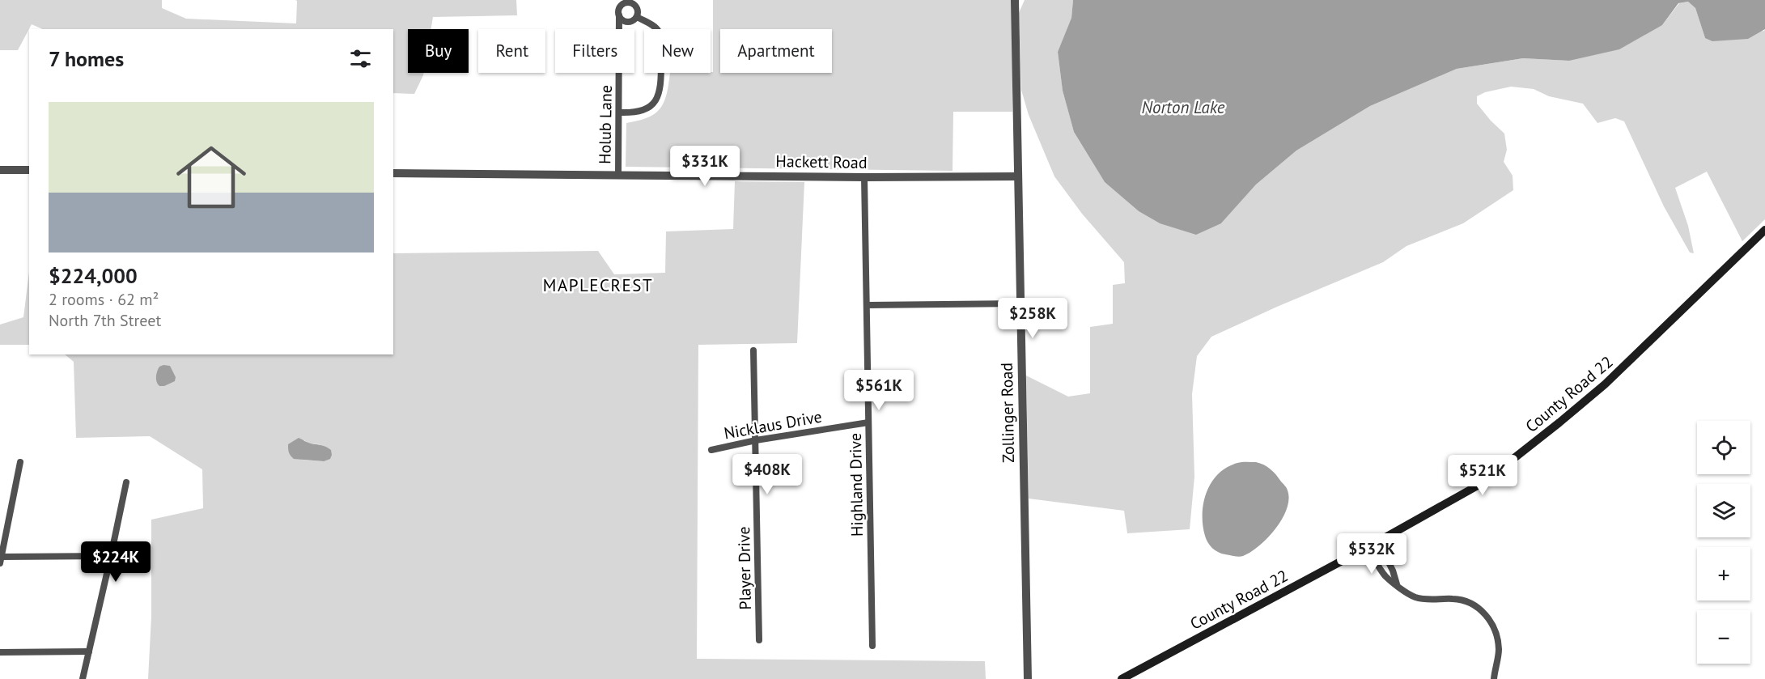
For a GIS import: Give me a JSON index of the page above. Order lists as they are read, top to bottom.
{
  "streets": {
    "main road": ["County Road 22"],
    "street": [
      "Holub Lane",
      "Hackett Road",
      "Zollinger Road",
      "Nicklaus Drive",
      "Highland Drive",
      "Player Drive"
    ]
  },
  "crossings": [
    ["Holub Lane", "Hackett Road"],
    ["Hackett Road", "Zollinger Road"],
    ["Hackett Road", "Highland Drive"],
    ["Nicklaus Drive", "Highland Drive"],
    ["Nicklaus Drive", "Player Drive"]
  ],
  "districts": ["MAPLECREST"],
  "water": ["Norton Lake"],
  "page": {
    "chip": [
      "Buy",
      "Rent",
      "Filters",
      "New",
      "Apartment"
    ],
    "heading": "7 homes",
    "list": [
      {
        "name": "$224,000",
        "note": "2 rooms · 62 m² · North 7th Street"
      }
    ],
    "price": [
      "$331K",
      "$258K",
      "$561K",
      "$408K",
      "$521K",
      "$532K",
      "$224K"
    ],
    "map_buttons": ["+", "−"]
  }
}
